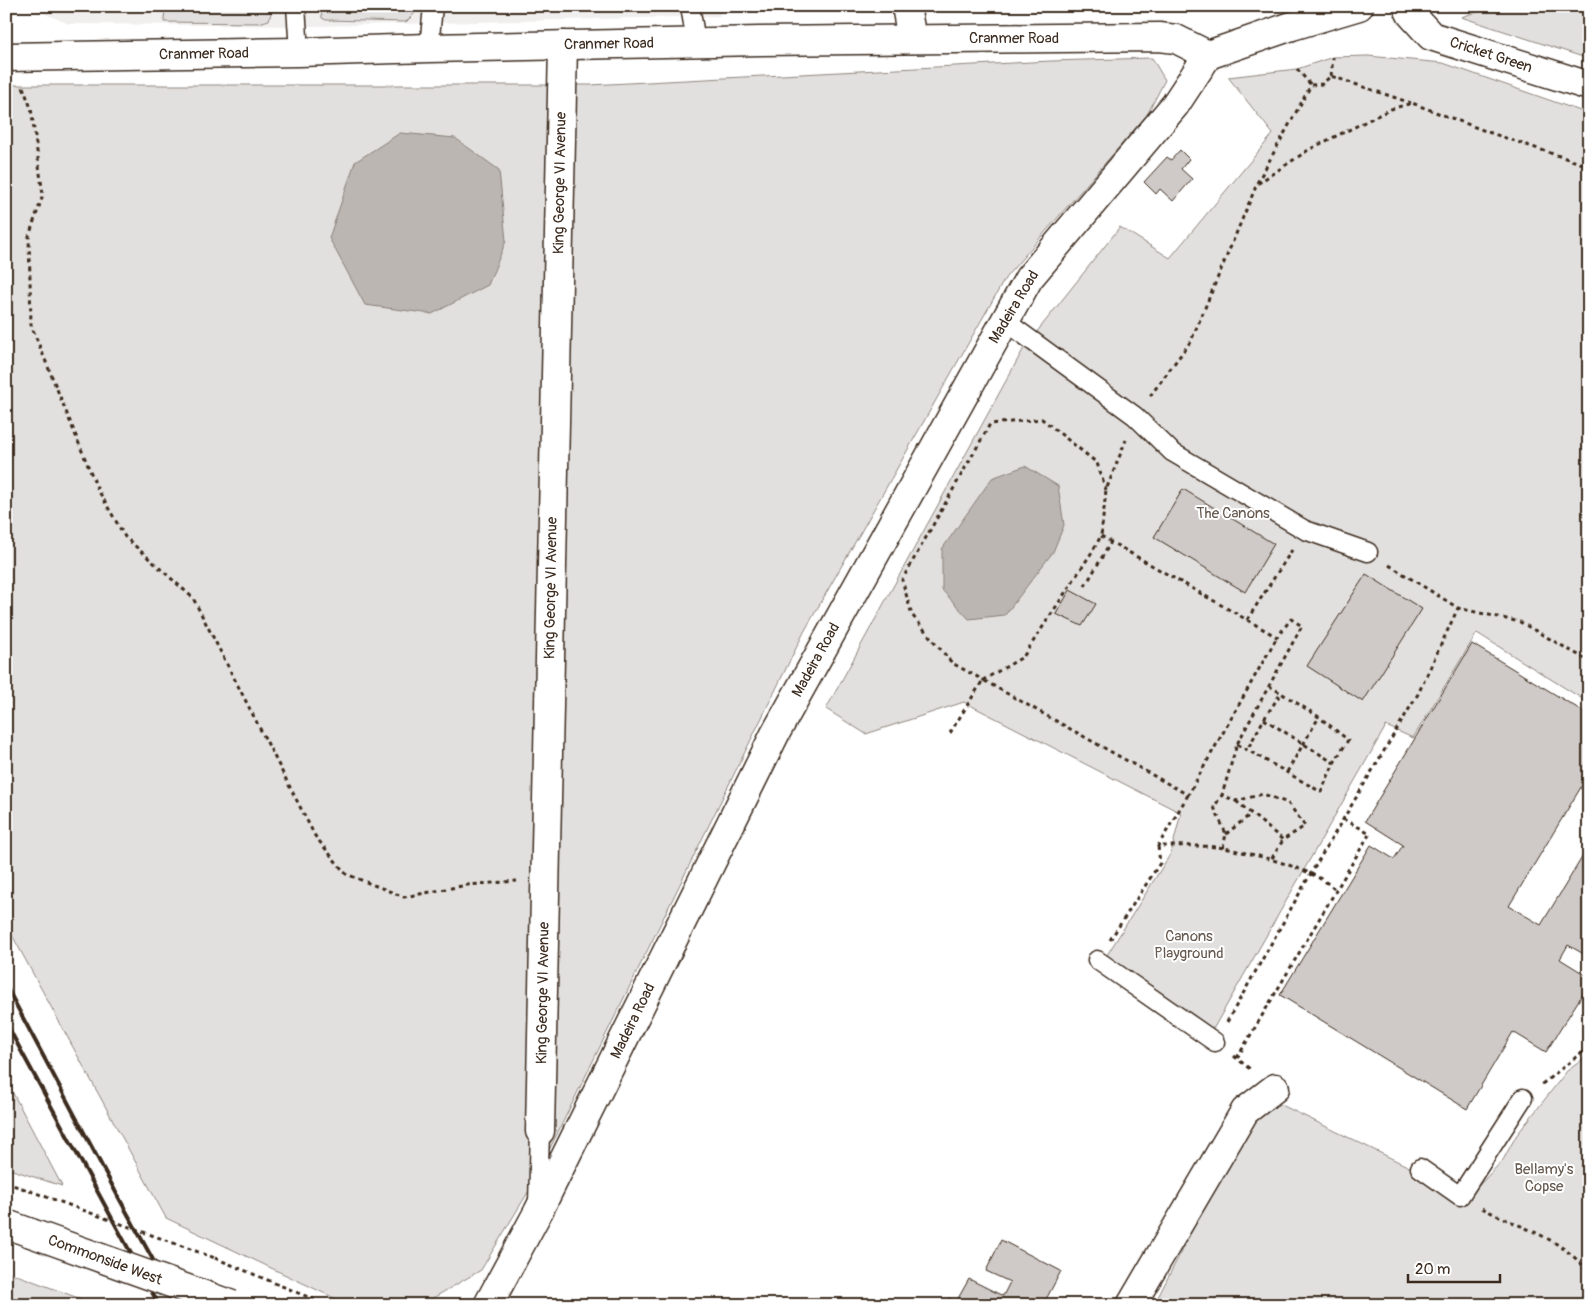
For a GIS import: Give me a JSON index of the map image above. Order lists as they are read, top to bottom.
{
  "streets": {
    "main road": [
      "Cranmer Road",
      "Cricket Green",
      "King George VI Avenue",
      "Madeira Road",
      "Commonside West"
    ]
  },
  "crossings": [
    ["Cranmer Road", "King George VI Avenue"],
    ["Cranmer Road", "Madeira Road"]
  ],
  "parks": ["The Canons", "Canons Playground", "Bellamy's Copse"],
  "scale_bar": "20 m"
}
